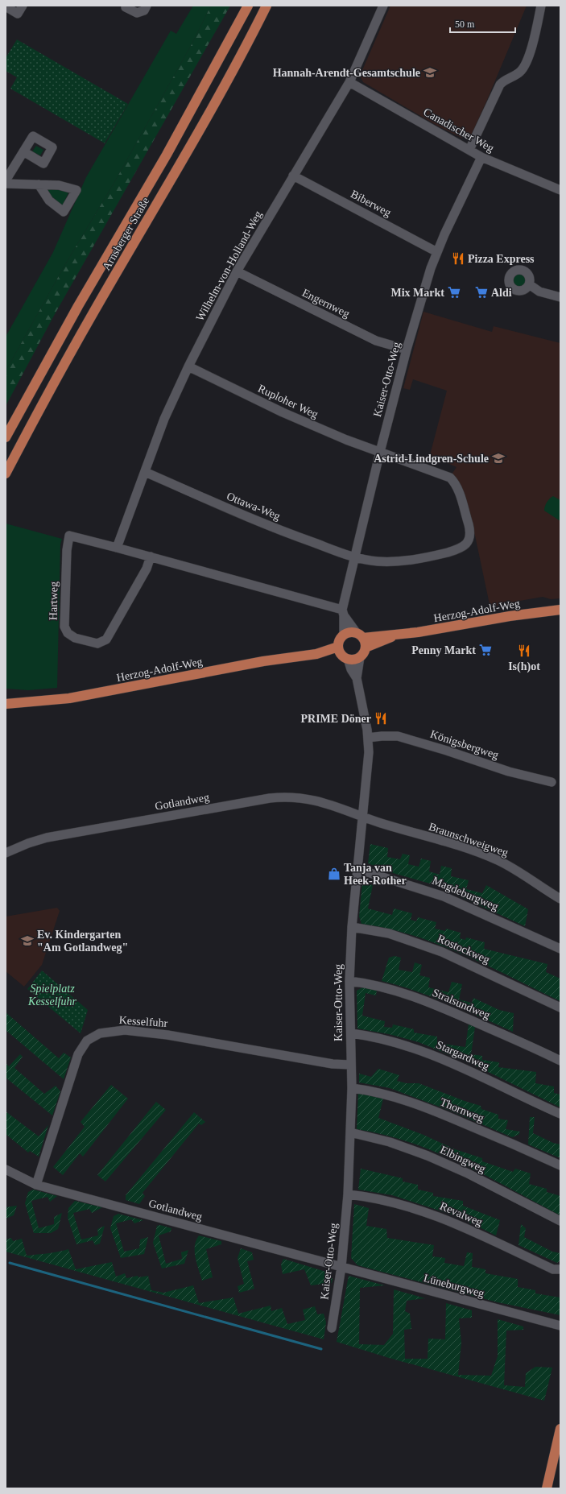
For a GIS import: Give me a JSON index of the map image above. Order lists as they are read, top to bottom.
{
  "streets": {
    "main road": ["Arnsberger Straße", "Herzog-Adolf-Weg"],
    "street": [
      "Canadischer Weg",
      "Biberweg",
      "Wilhelm-von-Holland-Weg",
      "Engernweg",
      "Kaiser-Otto-Weg",
      "Ruploher Weg",
      "Ottawa-Weg",
      "Hartweg",
      "Königsbergweg",
      "Gotlandweg",
      "Braunschweigweg",
      "Magdeburgweg",
      "Rostockweg",
      "Stralsundweg",
      "Kesselfuhr",
      "Stargardweg",
      "Thornweg",
      "Elbingweg",
      "Revalweg",
      "Lüneburgweg"
    ]
  },
  "crossings": [
    ["Canadischer Weg", "Wilhelm-von-Holland-Weg"],
    ["Canadischer Weg", "Kaiser-Otto-Weg"],
    ["Biberweg", "Wilhelm-von-Holland-Weg"],
    ["Biberweg", "Kaiser-Otto-Weg"],
    ["Wilhelm-von-Holland-Weg", "Engernweg"],
    ["Wilhelm-von-Holland-Weg", "Ruploher Weg"],
    ["Wilhelm-von-Holland-Weg", "Ottawa-Weg"],
    ["Wilhelm-von-Holland-Weg", "Hartweg"],
    ["Engernweg", "Kaiser-Otto-Weg"],
    ["Kaiser-Otto-Weg", "Ruploher Weg"],
    ["Kaiser-Otto-Weg", "Ottawa-Weg"],
    ["Kaiser-Otto-Weg", "Hartweg"],
    ["Kaiser-Otto-Weg", "Herzog-Adolf-Weg"],
    ["Kaiser-Otto-Weg", "Königsbergweg"],
    ["Kaiser-Otto-Weg", "Gotlandweg"],
    ["Kaiser-Otto-Weg", "Braunschweigweg"],
    ["Kaiser-Otto-Weg", "Magdeburgweg"],
    ["Kaiser-Otto-Weg", "Rostockweg"],
    ["Kaiser-Otto-Weg", "Stralsundweg"],
    ["Kaiser-Otto-Weg", "Kesselfuhr"],
    ["Kaiser-Otto-Weg", "Stargardweg"],
    ["Kaiser-Otto-Weg", "Thornweg"],
    ["Kaiser-Otto-Weg", "Elbingweg"],
    ["Kaiser-Otto-Weg", "Revalweg"],
    ["Kaiser-Otto-Weg", "Lüneburgweg"],
    ["Ruploher Weg", "Ottawa-Weg"],
    ["Gotlandweg", "Braunschweigweg"],
    ["Gotlandweg", "Kesselfuhr"],
    ["Gotlandweg", "Lüneburgweg"]
  ],
  "parks": ["Spielplatz Kesselfuhr"],
  "places": {
    "school or university": ["Hannah-Arendt-Gesamtschule", "Astrid-Lindgren-Schule", "Ev. Kindergarten \"Am Gotlandweg\""],
    "restaurant": ["Pizza Express", "Is(h)ot", "PRIME Döner"],
    "supermarket": ["Mix Markt", "Aldi", "Penny Markt"],
    "shop": ["Tanja van Heek-Rother"]
  },
  "scale_bar": "50 m"
}
